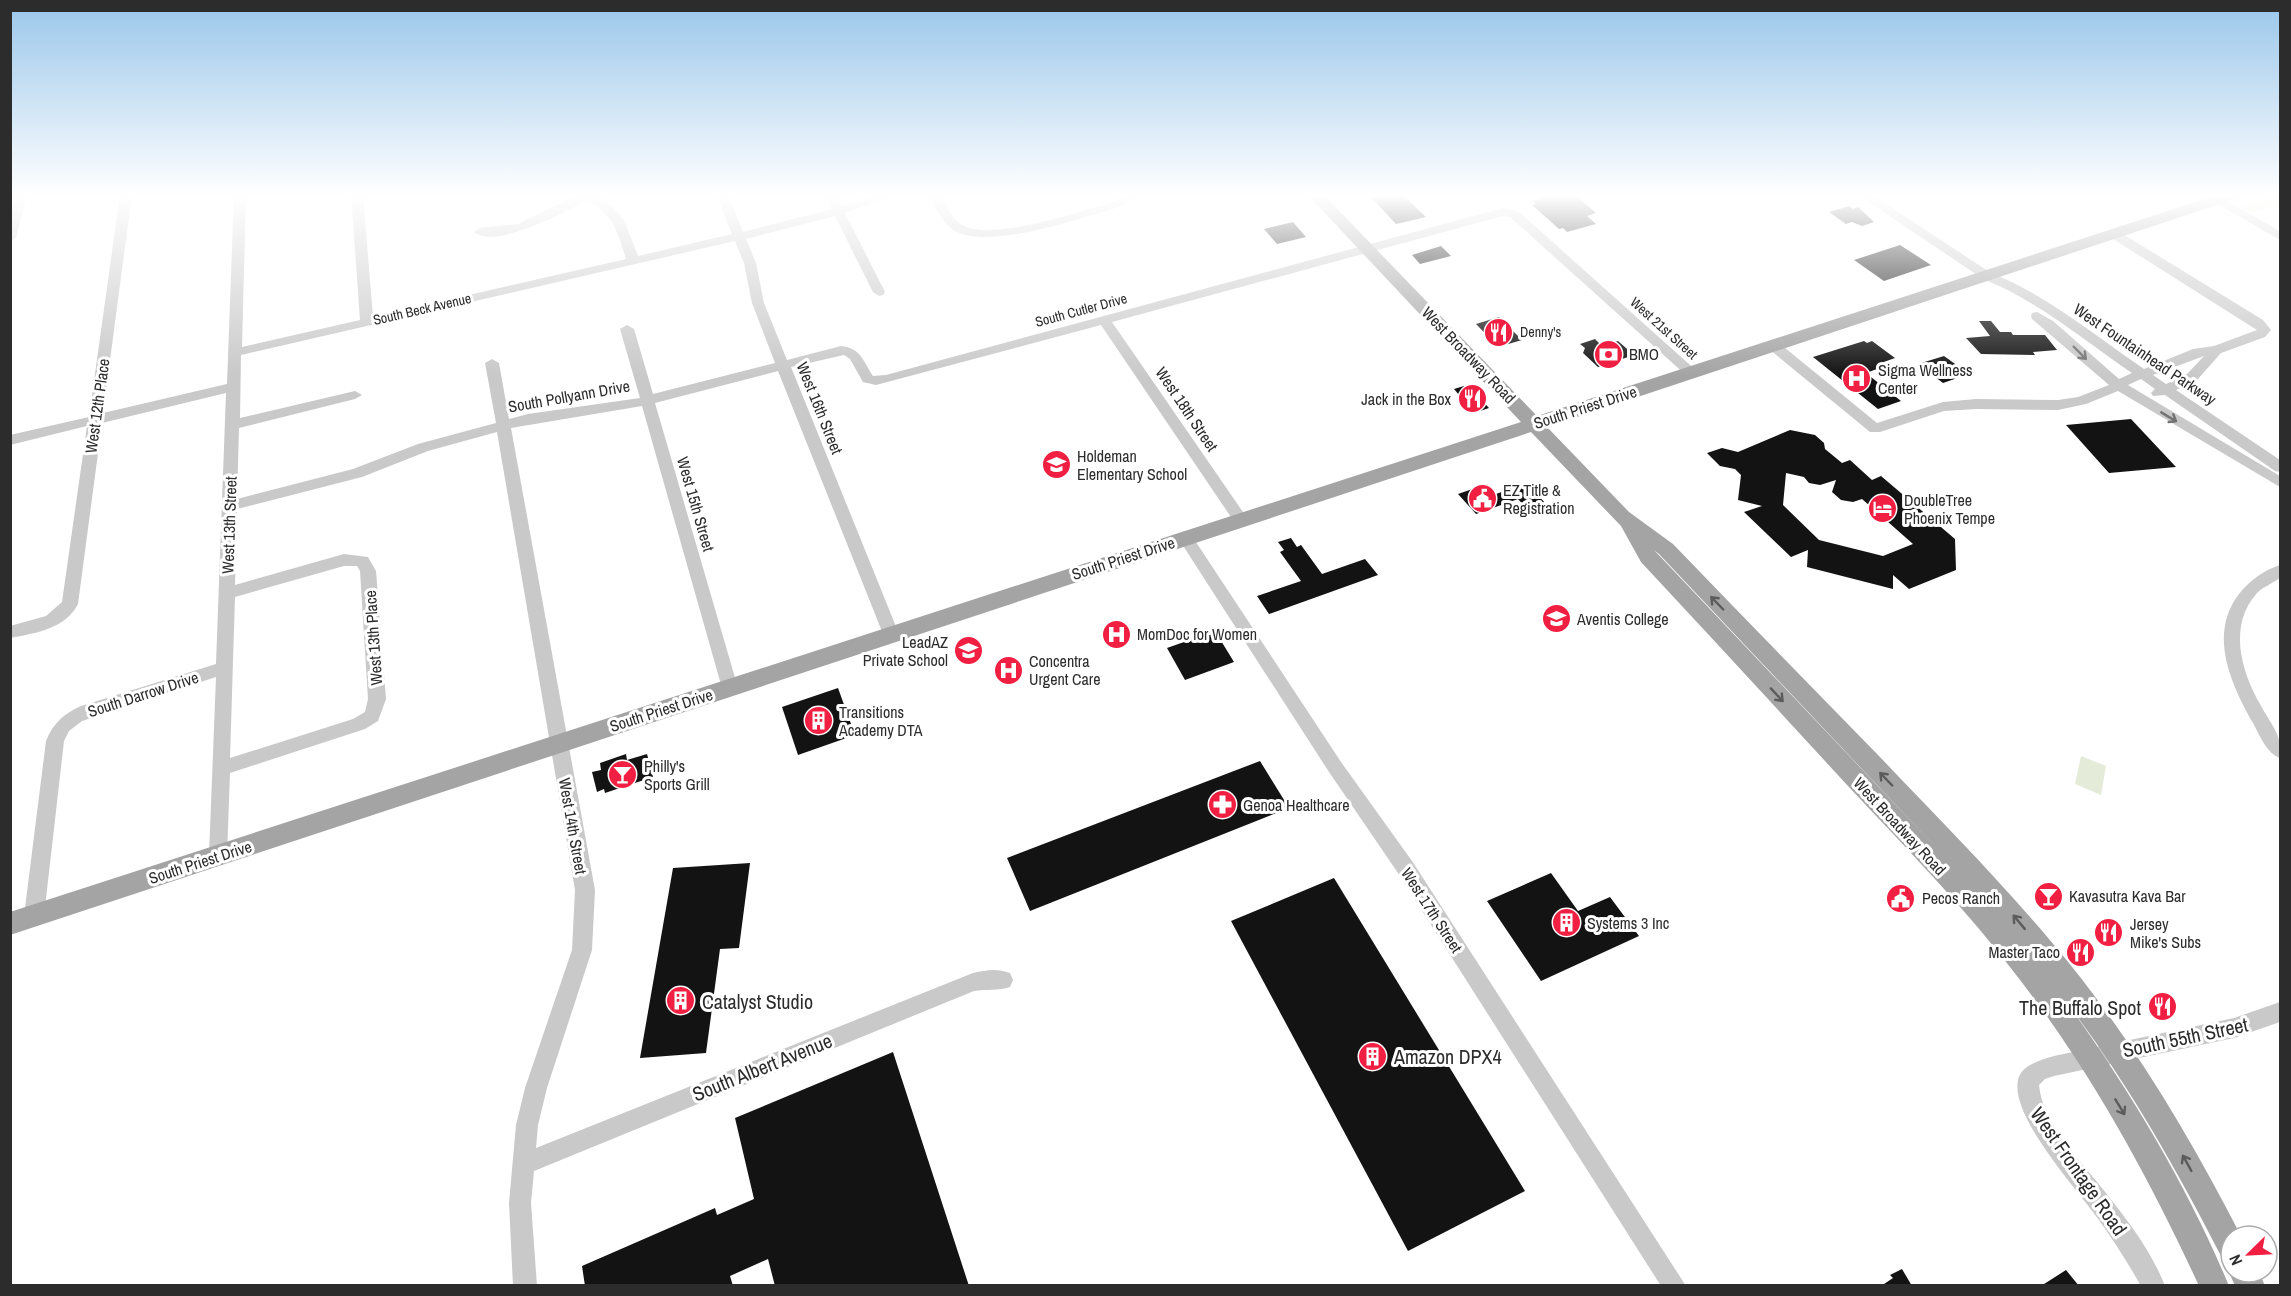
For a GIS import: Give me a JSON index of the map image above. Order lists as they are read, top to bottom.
{
  "streets": {
    "main road": ["West Broadway Road", "South Priest Drive"],
    "street": [
      "South Beck Avenue",
      "South Cutler Drive",
      "West 21st Street",
      "West Fountainhead Parkway",
      "South Pollyann Drive",
      "West 12th Place",
      "West 16th Street",
      "West 18th Street",
      "West 15th Street",
      "West 13th Street",
      "West 13th Place",
      "South Darrow Drive",
      "West 14th Street",
      "West 17th Street",
      "South 55th Street",
      "South Albert Avenue",
      "West Frontage Road"
    ]
  },
  "crossings": [
    ["South Beck Avenue", "West 13th Street"],
    ["South Cutler Drive", "South Pollyann Drive"],
    ["South Cutler Drive", "West 18th Street"],
    ["West 21st Street", "South Priest Drive"],
    ["West Fountainhead Parkway", "South Priest Drive"],
    ["West Broadway Road", "South Priest Drive"],
    ["West Broadway Road", "South 55th Street"],
    ["West Broadway Road", "West Frontage Road"],
    ["South Pollyann Drive", "West 16th Street"],
    ["South Pollyann Drive", "West 15th Street"],
    ["South Pollyann Drive", "West 13th Street"],
    ["South Pollyann Drive", "West 14th Street"],
    ["South Priest Drive", "West 16th Street"],
    ["South Priest Drive", "West 18th Street"],
    ["South Priest Drive", "West 15th Street"],
    ["South Priest Drive", "West 13th Street"],
    ["South Priest Drive", "South Darrow Drive"],
    ["South Priest Drive", "West 14th Street"],
    ["South Priest Drive", "West 17th Street"],
    ["West 13th Street", "West 13th Place"],
    ["West 13th Street", "South Darrow Drive"],
    ["West 14th Street", "South Albert Avenue"],
    ["South 55th Street", "West Frontage Road"]
  ],
  "places": {
    "restaurant": [
      "Denny's",
      "Jack in the Box",
      "Jersey Mike's Subs",
      "Master Taco",
      "The Buffalo Spot"
    ],
    "bank": ["BMO"],
    "hospital": ["Sigma Wellness Center", "MomDoc for Women", "Concentra Urgent Care"],
    "school or university": ["Holdeman Elementary School", "Aventis College", "LeadAZ Private School"],
    "public building": ["EZ Title & Registration", "Pecos Ranch"],
    "hotel": ["DoubleTree Phoenix Tempe"],
    "building": [
      "Transitions Academy DTA",
      "Systems 3 Inc",
      "Catalyst Studio",
      "Amazon DPX4"
    ],
    "bar": ["Philly's Sports Grill", "Kavasutra Kava Bar"],
    "pharmacy": ["Genoa Healthcare"]
  },
  "north": "bottom left"
}
